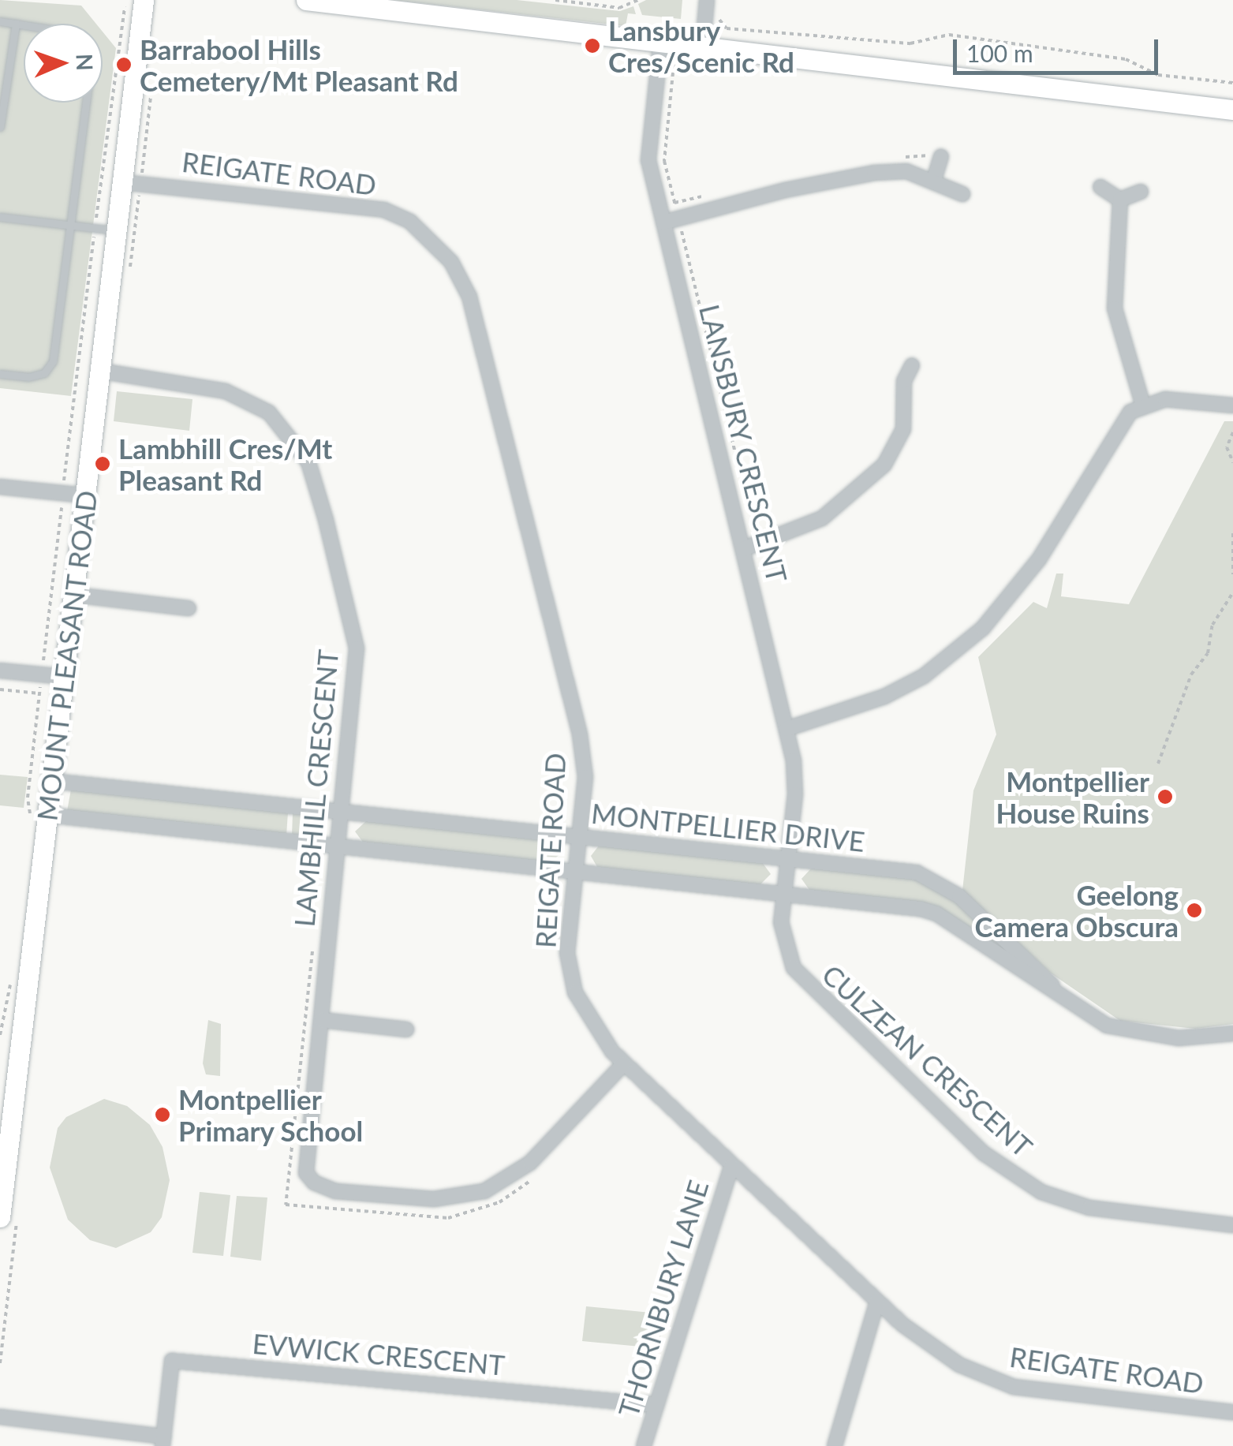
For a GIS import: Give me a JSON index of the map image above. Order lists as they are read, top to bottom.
{
  "streets": {
    "street": [
      "REIGATE ROAD",
      "LANSBURY CRESCENT",
      "MOUNT PLEASANT ROAD",
      "LAMBHILL CRESCENT",
      "MONTPELLIER DRIVE",
      "CULZEAN CRESCENT",
      "THORNBURY LANE",
      "EVWICK CRESCENT"
    ]
  },
  "crossings": [
    ["REIGATE ROAD", "MOUNT PLEASANT ROAD"],
    ["REIGATE ROAD", "LAMBHILL CRESCENT"],
    ["REIGATE ROAD", "MONTPELLIER DRIVE"],
    ["REIGATE ROAD", "THORNBURY LANE"],
    ["LANSBURY CRESCENT", "MONTPELLIER DRIVE"],
    ["LANSBURY CRESCENT", "CULZEAN CRESCENT"],
    ["MOUNT PLEASANT ROAD", "LAMBHILL CRESCENT"],
    ["MOUNT PLEASANT ROAD", "MONTPELLIER DRIVE"],
    ["LAMBHILL CRESCENT", "MONTPELLIER DRIVE"],
    ["MONTPELLIER DRIVE", "CULZEAN CRESCENT"],
    ["THORNBURY LANE", "EVWICK CRESCENT"]
  ],
  "places": [
    "Lansbury Cres/Scenic Rd",
    "Barrabool Hills Cemetery/Mt Pleasant Rd",
    "Lambhill Cres/Mt Pleasant Rd",
    "Montpellier House Ruins",
    "Geelong Camera Obscura",
    "Montpellier Primary School"
  ],
  "scale_bar": "100 m",
  "north": "right"
}
